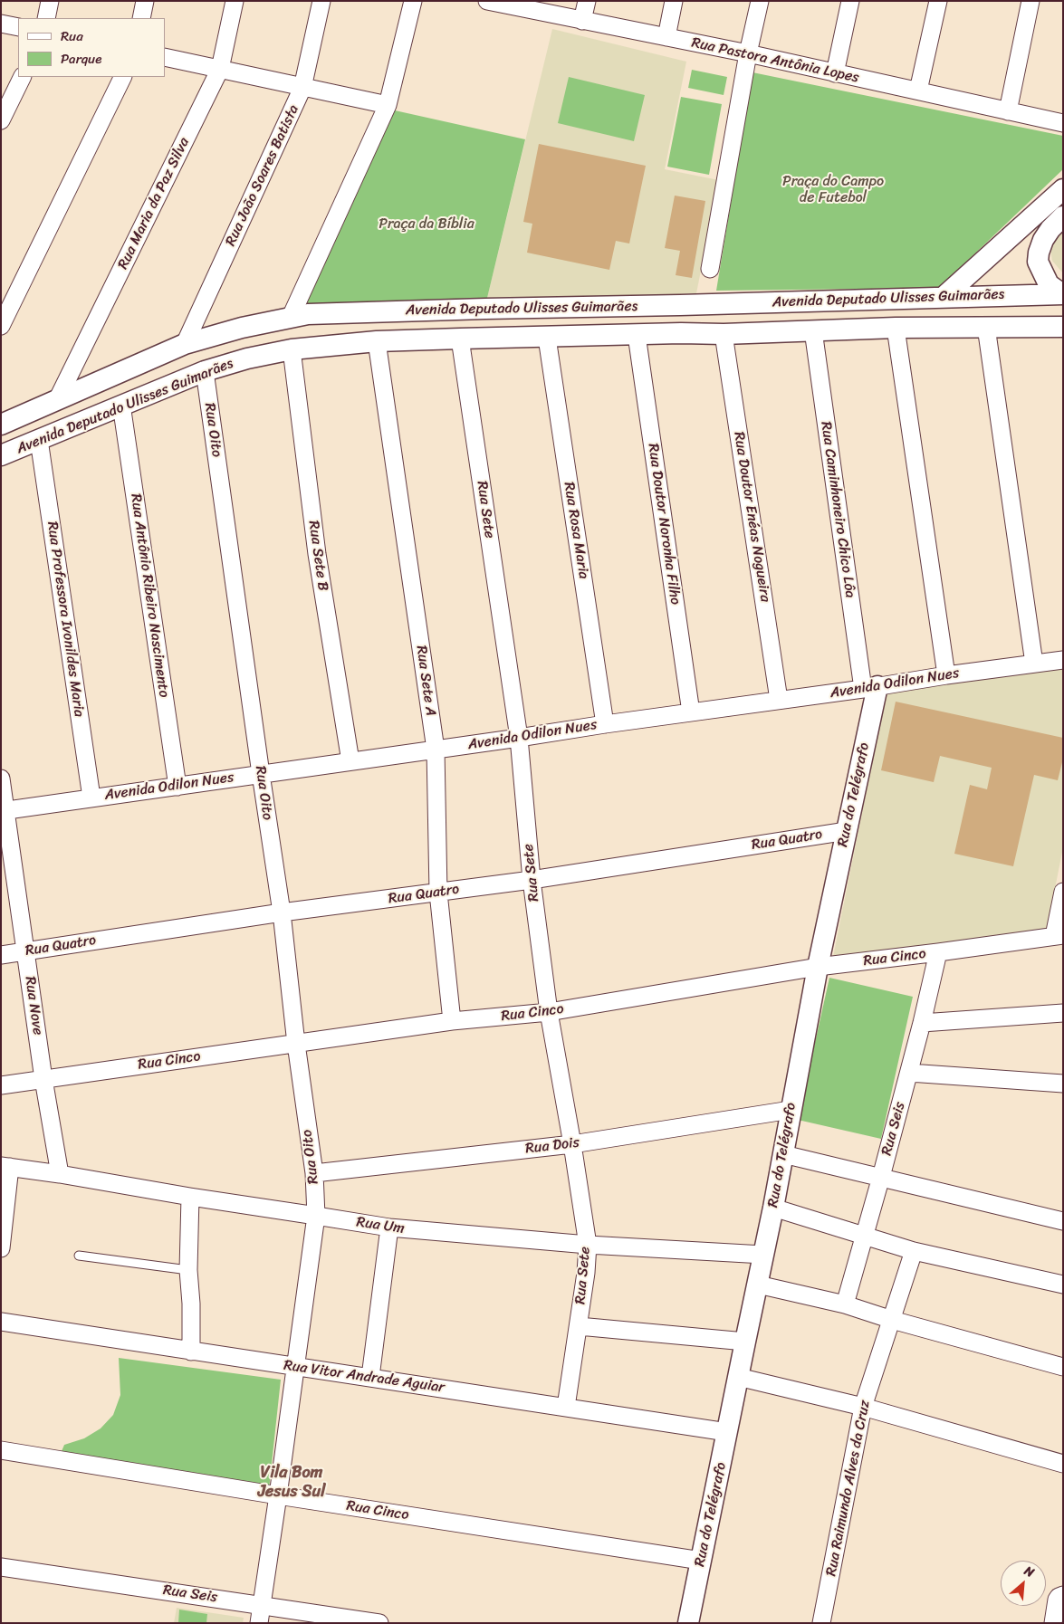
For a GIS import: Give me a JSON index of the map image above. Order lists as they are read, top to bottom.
{
  "streets": {
    "street": [
      "Rua Pastora Antônia Lopes",
      "Rua João Soares Batista",
      "Rua Maria da Paz Silva",
      "Avenida Deputado Ulisses Guimarães",
      "Rua Oito",
      "Rua Sete",
      "Rua Caminhoneiro Chico Lôa",
      "Rua Doutor Enéas Nogueira",
      "Rua Doutor Noronha Filho",
      "Rua Rosa Maria",
      "Rua Sete B",
      "Rua Antônio Ribeiro Nascimento",
      "Rua Professora Ivonildes Maria",
      "Rua Sete A",
      "Avenida Odilon Nues",
      "Rua do Telégrafo",
      "Rua Quatro",
      "Rua Cinco",
      "Rua Nove",
      "Rua Seis",
      "Rua Dois",
      "Rua Um",
      "Rua Vitor Andrade Aguiar",
      "Rua Raimundo Alves da Cruz"
    ]
  },
  "crossings": [
    ["Rua João Soares Batista", "Avenida Deputado Ulisses Guimarães"],
    ["Rua Maria da Paz Silva", "Avenida Deputado Ulisses Guimarães"],
    ["Avenida Deputado Ulisses Guimarães", "Rua Oito"],
    ["Avenida Deputado Ulisses Guimarães", "Rua Sete"],
    ["Avenida Deputado Ulisses Guimarães", "Rua Caminhoneiro Chico Lôa"],
    ["Avenida Deputado Ulisses Guimarães", "Rua Doutor Enéas Nogueira"],
    ["Avenida Deputado Ulisses Guimarães", "Rua Doutor Noronha Filho"],
    ["Avenida Deputado Ulisses Guimarães", "Rua Rosa Maria"],
    ["Avenida Deputado Ulisses Guimarães", "Rua Sete B"],
    ["Avenida Deputado Ulisses Guimarães", "Rua Antônio Ribeiro Nascimento"],
    ["Avenida Deputado Ulisses Guimarães", "Rua Professora Ivonildes Maria"],
    ["Avenida Deputado Ulisses Guimarães", "Rua Sete A"],
    ["Rua Oito", "Avenida Odilon Nues"],
    ["Rua Oito", "Rua Quatro"],
    ["Rua Oito", "Rua Cinco"],
    ["Rua Oito", "Rua Dois"],
    ["Rua Oito", "Rua Um"],
    ["Rua Sete", "Avenida Odilon Nues"],
    ["Rua Sete", "Rua Quatro"],
    ["Rua Sete", "Rua Cinco"],
    ["Rua Sete", "Rua Dois"],
    ["Rua Sete", "Rua Um"],
    ["Rua Sete", "Rua Vitor Andrade Aguiar"],
    ["Rua Caminhoneiro Chico Lôa", "Avenida Odilon Nues"],
    ["Rua Caminhoneiro Chico Lôa", "Rua do Telégrafo"],
    ["Rua Doutor Enéas Nogueira", "Avenida Odilon Nues"],
    ["Rua Doutor Noronha Filho", "Avenida Odilon Nues"],
    ["Rua Rosa Maria", "Avenida Odilon Nues"],
    ["Rua Sete B", "Avenida Odilon Nues"],
    ["Rua Antônio Ribeiro Nascimento", "Avenida Odilon Nues"],
    ["Rua Professora Ivonildes Maria", "Avenida Odilon Nues"],
    ["Rua Sete A", "Avenida Odilon Nues"],
    ["Rua Sete A", "Rua Quatro"],
    ["Rua Sete A", "Rua Cinco"],
    ["Avenida Odilon Nues", "Rua do Telégrafo"],
    ["Avenida Odilon Nues", "Rua Nove"],
    ["Rua do Telégrafo", "Rua Quatro"],
    ["Rua do Telégrafo", "Rua Cinco"],
    ["Rua do Telégrafo", "Rua Dois"],
    ["Rua do Telégrafo", "Rua Um"],
    ["Rua do Telégrafo", "Rua Vitor Andrade Aguiar"],
    ["Rua Quatro", "Rua Nove"],
    ["Rua Cinco", "Rua Nove"],
    ["Rua Cinco", "Rua Seis"],
    ["Rua Nove", "Rua Um"]
  ],
  "districts": ["Vila Bom Jesus Sul"],
  "parks": ["Praça do Campo de Futebol", "Praça da Bíblia"],
  "legend": ["Rua", "Parque"],
  "north": "top right"
}
